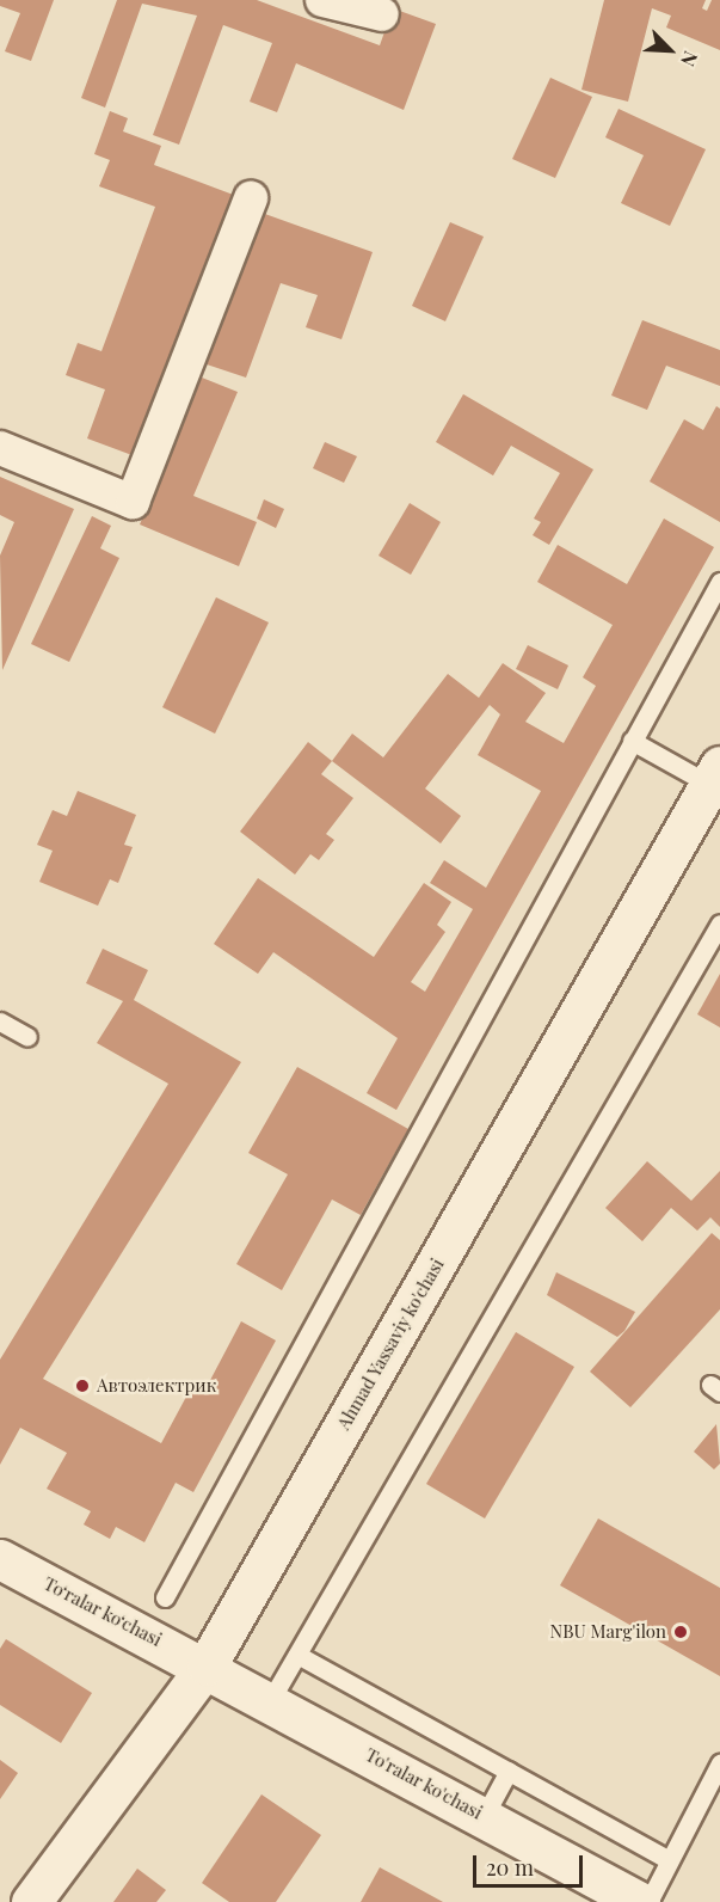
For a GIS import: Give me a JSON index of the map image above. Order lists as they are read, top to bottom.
{
  "streets": {
    "main road": ["Ahmad Yassaviy ko'chasi", "Toʻralar koʻchasi", "To'ralar ko'chasi"]
  },
  "crossings": [
    ["Ahmad Yassaviy ko'chasi", "Toʻralar koʻchasi"],
    ["Ahmad Yassaviy ko'chasi", "To'ralar ko'chasi"],
    ["Toʻralar koʻchasi", "To'ralar ko'chasi"]
  ],
  "places": ["Автоэлектрик", "NBU Marg'ilon"],
  "scale_bar": "20 m",
  "north": "bottom right"
}
